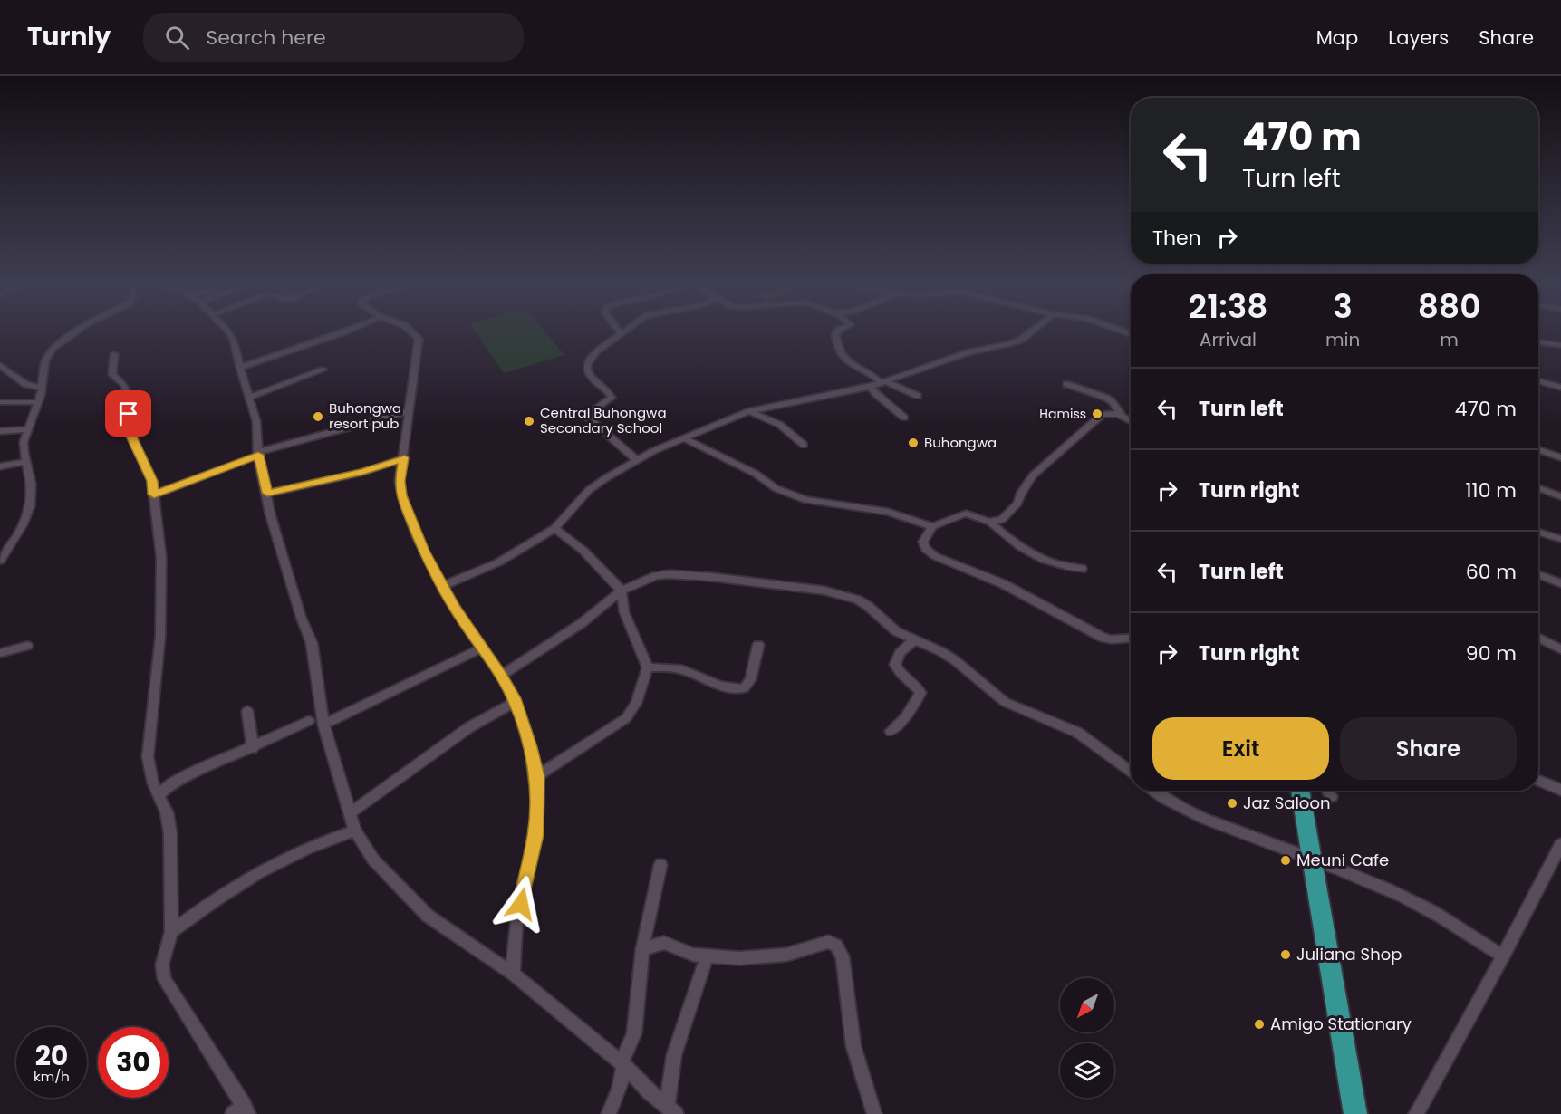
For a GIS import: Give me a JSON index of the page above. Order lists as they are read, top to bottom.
{
  "places": [
    "Hamiss",
    "Buhongwa resort pub",
    "Central Buhongwa Secondary School",
    "Buhongwa",
    "Jaz Saloon",
    "Meuni Cafe",
    "Juliana Shop",
    "Amigo Stationary"
  ],
  "north": "bottom left",
  "page": {
    "header": "Turnly",
    "search": "Search here",
    "nav": ["Map", "Layers", "Share"],
    "turn": ["470 m", "Turn left"],
    "then": "Then",
    "eta": [
      "21:38",
      "Arrival",
      "3",
      "min",
      "880",
      "m"
    ],
    "list": [
      {
        "name": "Turn left",
        "value": "470 m"
      },
      {
        "name": "Turn right",
        "value": "110 m"
      },
      {
        "name": "Turn left",
        "value": "60 m"
      },
      {
        "name": "Turn right",
        "value": "90 m"
      }
    ],
    "buttons": ["Exit", "Share"],
    "speed": "20 km/h",
    "limit": "30"
  }
}
